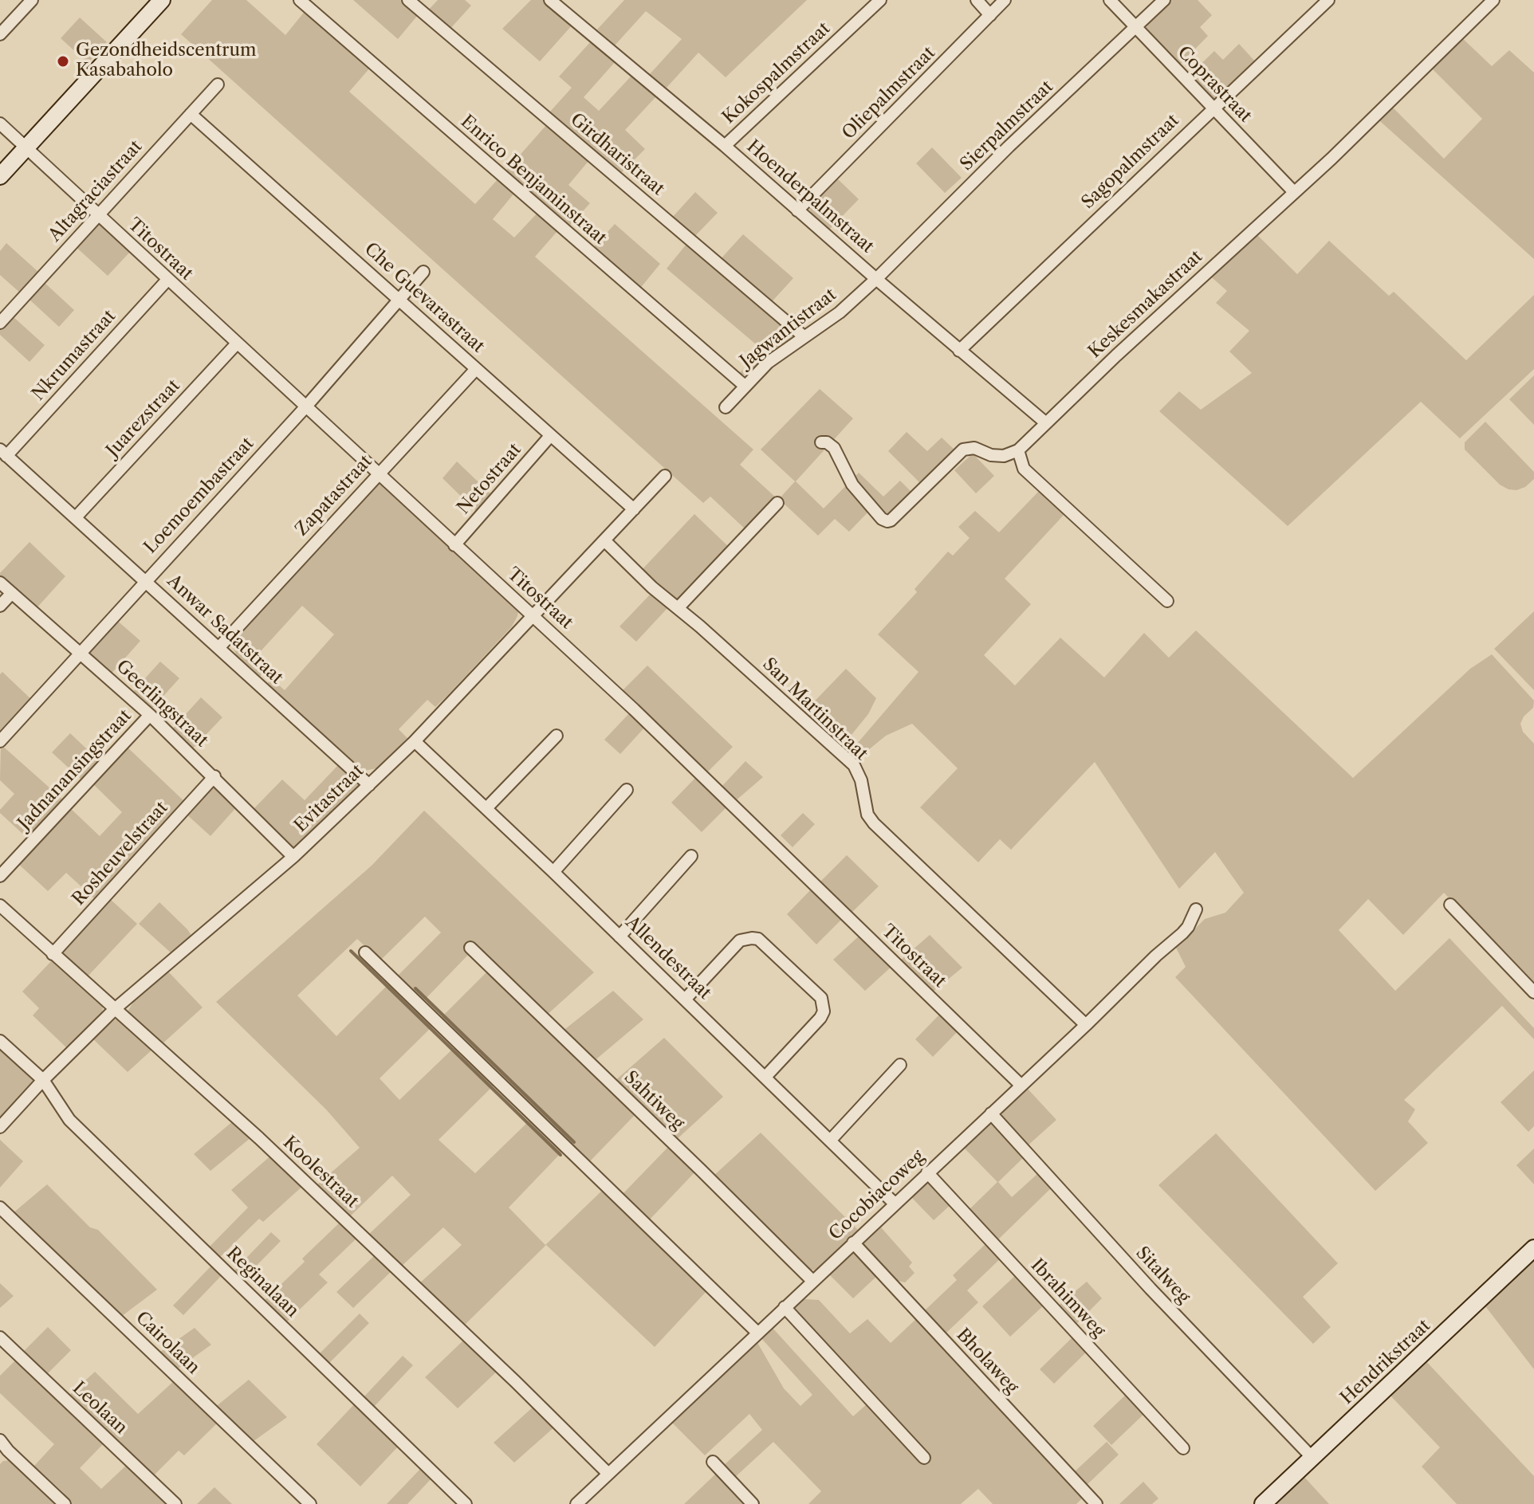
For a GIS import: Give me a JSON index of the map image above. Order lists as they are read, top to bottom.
{
  "streets": {
    "street": [
      "Kokospalmstraat",
      "Coprastraat",
      "Oliepalmstraat",
      "Sierpalmstraat",
      "Girdharistraat",
      "Sagopalmstraat",
      "Enrico Benjaminstraat",
      "Altagraciastraat",
      "Hoenderpalmstraat",
      "Titostraat",
      "Che Guevarastraat",
      "Keskesmakastraat",
      "Jagwantistraat",
      "Nkrumastraat",
      "Juarezstraat",
      "Netostraat",
      "Loemoembastraat",
      "Zapatastraat",
      "Anwar Sadatstraat",
      "Geerlingstraat",
      "San Martinstraat",
      "Jadnanansingstraat",
      "Evitastraat",
      "Rosheuvelstraat",
      "Allendestraat",
      "Sahtiweg",
      "Koolestraat",
      "Cocobiacoweg",
      "Sitalweg",
      "Reginalaan",
      "Ibrahimweg",
      "Cairolaan",
      "Bholaweg",
      "Hendrikstraat",
      "Leolaan"
    ]
  },
  "crossings": [
    ["Kokospalmstraat", "Hoenderpalmstraat"],
    ["Coprastraat", "Sierpalmstraat"],
    ["Coprastraat", "Sagopalmstraat"],
    ["Coprastraat", "Keskesmakastraat"],
    ["Oliepalmstraat", "Hoenderpalmstraat"],
    ["Sierpalmstraat", "Hoenderpalmstraat"],
    ["Sierpalmstraat", "Jagwantistraat"],
    ["Girdharistraat", "Jagwantistraat"],
    ["Sagopalmstraat", "Hoenderpalmstraat"],
    ["Enrico Benjaminstraat", "Jagwantistraat"],
    ["Altagraciastraat", "Titostraat"],
    ["Altagraciastraat", "Che Guevarastraat"],
    ["Hoenderpalmstraat", "Keskesmakastraat"],
    ["Hoenderpalmstraat", "Jagwantistraat"],
    ["Titostraat", "Nkrumastraat"],
    ["Titostraat", "Juarezstraat"],
    ["Titostraat", "Netostraat"],
    ["Titostraat", "Loemoembastraat"],
    ["Titostraat", "Zapatastraat"],
    ["Titostraat", "Evitastraat"],
    ["Titostraat", "Cocobiacoweg"],
    ["Che Guevarastraat", "Netostraat"],
    ["Che Guevarastraat", "Loemoembastraat"],
    ["Che Guevarastraat", "Zapatastraat"],
    ["Che Guevarastraat", "Evitastraat"],
    ["Nkrumastraat", "Anwar Sadatstraat"],
    ["Juarezstraat", "Anwar Sadatstraat"],
    ["Loemoembastraat", "Anwar Sadatstraat"],
    ["Loemoembastraat", "Geerlingstraat"],
    ["Zapatastraat", "Anwar Sadatstraat"],
    ["Anwar Sadatstraat", "Evitastraat"],
    ["Geerlingstraat", "Jadnanansingstraat"],
    ["Geerlingstraat", "Evitastraat"],
    ["Geerlingstraat", "Rosheuvelstraat"],
    ["San Martinstraat", "Evitastraat"],
    ["San Martinstraat", "Cocobiacoweg"],
    ["Evitastraat", "Allendestraat"],
    ["Evitastraat", "Koolestraat"],
    ["Evitastraat", "Reginalaan"],
    ["Rosheuvelstraat", "Koolestraat"],
    ["Allendestraat", "Cocobiacoweg"],
    ["Sahtiweg", "Cocobiacoweg"],
    ["Koolestraat", "Cocobiacoweg"],
    ["Cocobiacoweg", "Sitalweg"],
    ["Cocobiacoweg", "Ibrahimweg"],
    ["Cocobiacoweg", "Bholaweg"],
    ["Sitalweg", "Hendrikstraat"]
  ],
  "places": ["Gezondheidscentrum Kasabaholo"]
}
